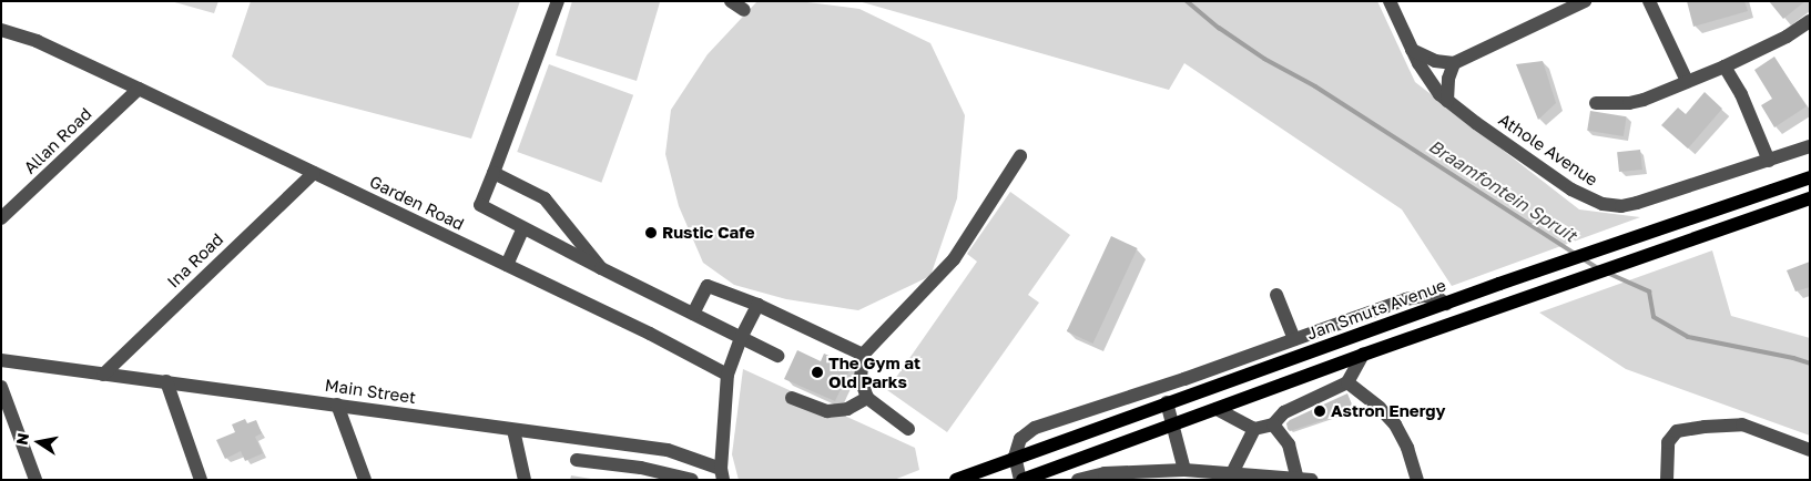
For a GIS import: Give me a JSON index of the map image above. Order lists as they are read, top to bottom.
{
  "streets": {
    "main road": ["Jan Smuts Avenue"],
    "street": [
      "Allan Road",
      "Athole Avenue",
      "Garden Road",
      "Ina Road",
      "Main Street"
    ]
  },
  "crossings": [
    ["Allan Road", "Garden Road"],
    ["Garden Road", "Ina Road"],
    ["Ina Road", "Main Street"]
  ],
  "water": ["Braamfontein Spruit"],
  "places": ["Rustic Cafe", "The Gym at Old Parks", "Astron Energy"],
  "north": "left"
}
